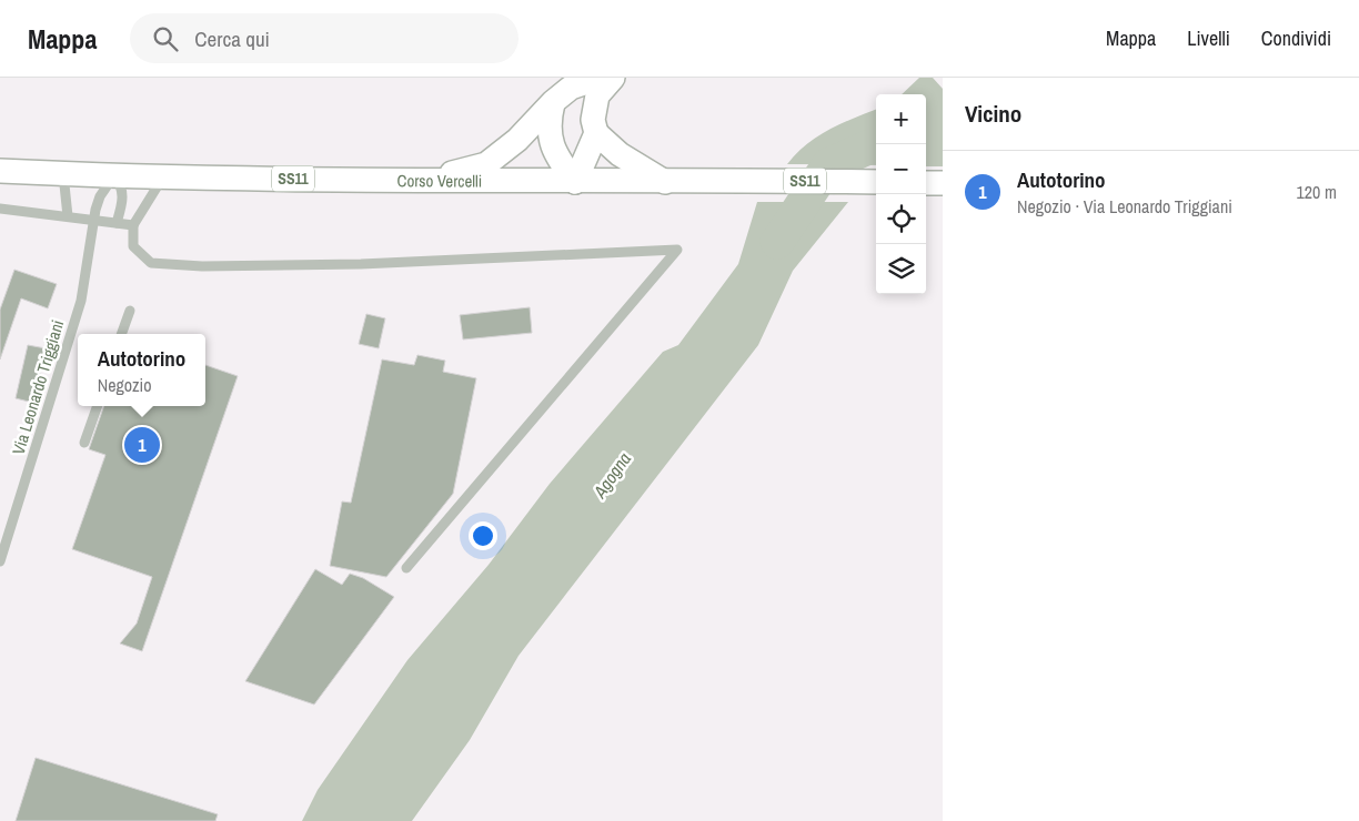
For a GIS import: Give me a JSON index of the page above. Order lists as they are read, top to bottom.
{
  "streets": {
    "main road": ["SS11", "Corso Vercelli"],
    "street": ["Via Leonardo Triggiani"]
  },
  "crossings": [
    ["Corso Vercelli", "Via Leonardo Triggiani"]
  ],
  "water": ["Agogna"],
  "page": {
    "header": "Mappa",
    "search": "Cerca qui",
    "nav": ["Mappa", "Livelli", "Condividi"],
    "heading": "Vicino",
    "map_buttons": ["+", "−"],
    "list": [
      {
        "mark": "1",
        "name": "Autotorino",
        "note": "Negozio · Via Leonardo Triggiani",
        "value": "120 m"
      }
    ],
    "popup": ["Autotorino", "Negozio"],
    "pins": "1"
  }
}
